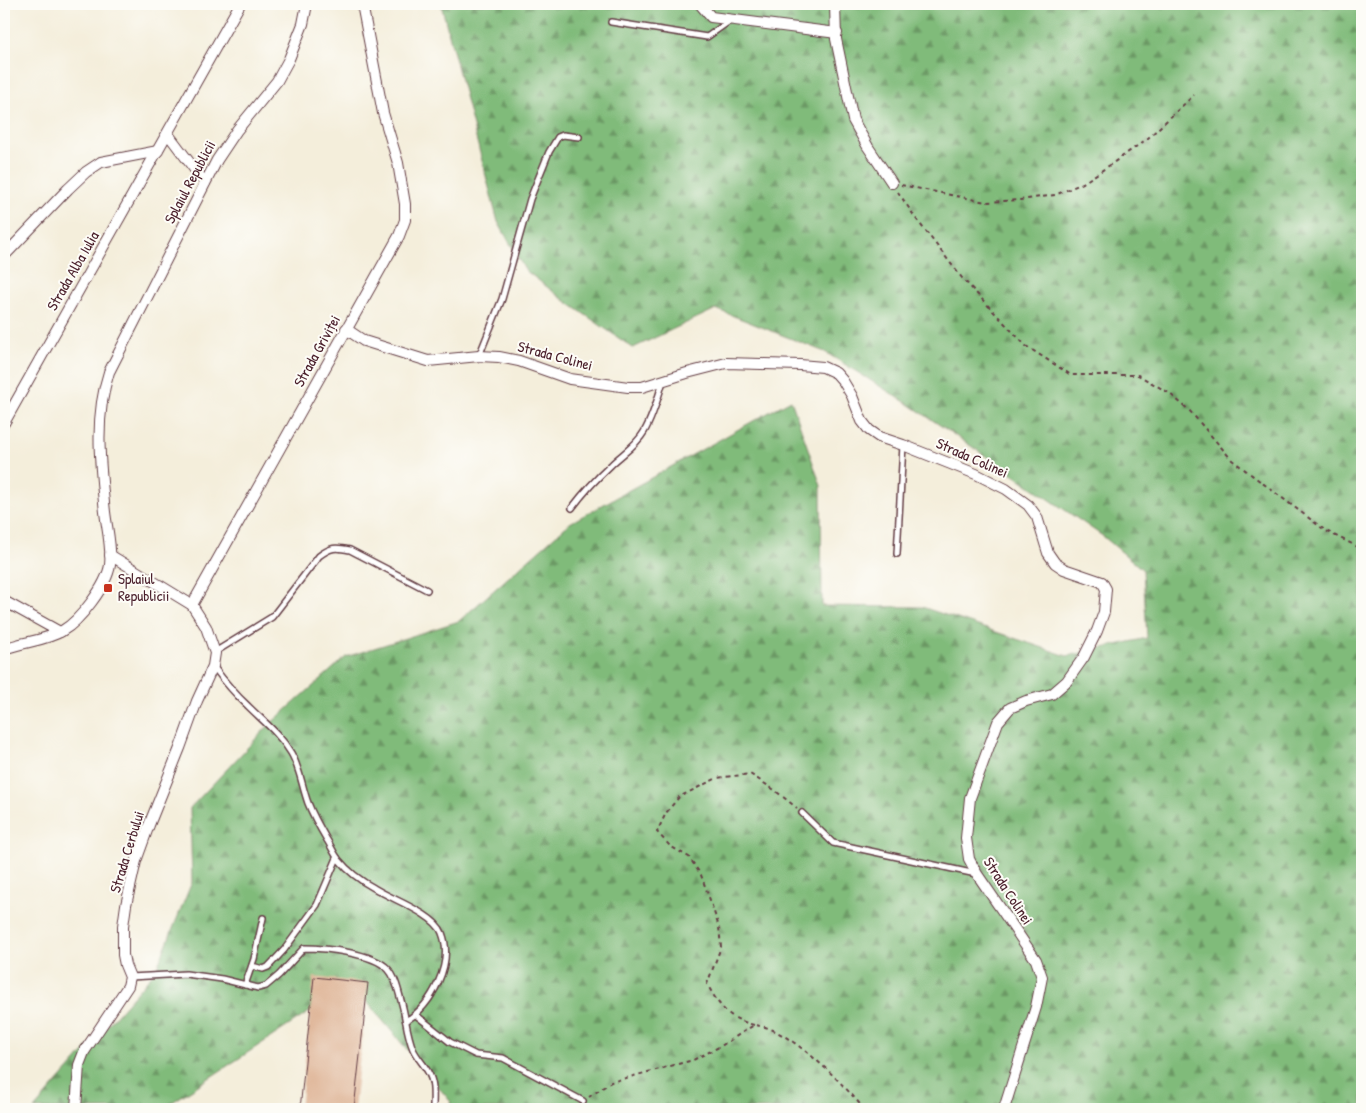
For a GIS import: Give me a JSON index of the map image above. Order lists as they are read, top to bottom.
{
  "streets": {
    "street": [
      "Splaiul Republicii",
      "Strada Alba Iulia",
      "Strada Griviței",
      "Strada Colinei",
      "Strada Cerbului"
    ]
  },
  "crossings": [
    ["Strada Griviței", "Strada Colinei"],
    ["Strada Griviței", "Strada Cerbului"]
  ],
  "places": {
    "transit": ["Splaiul Republicii"]
  }
}
